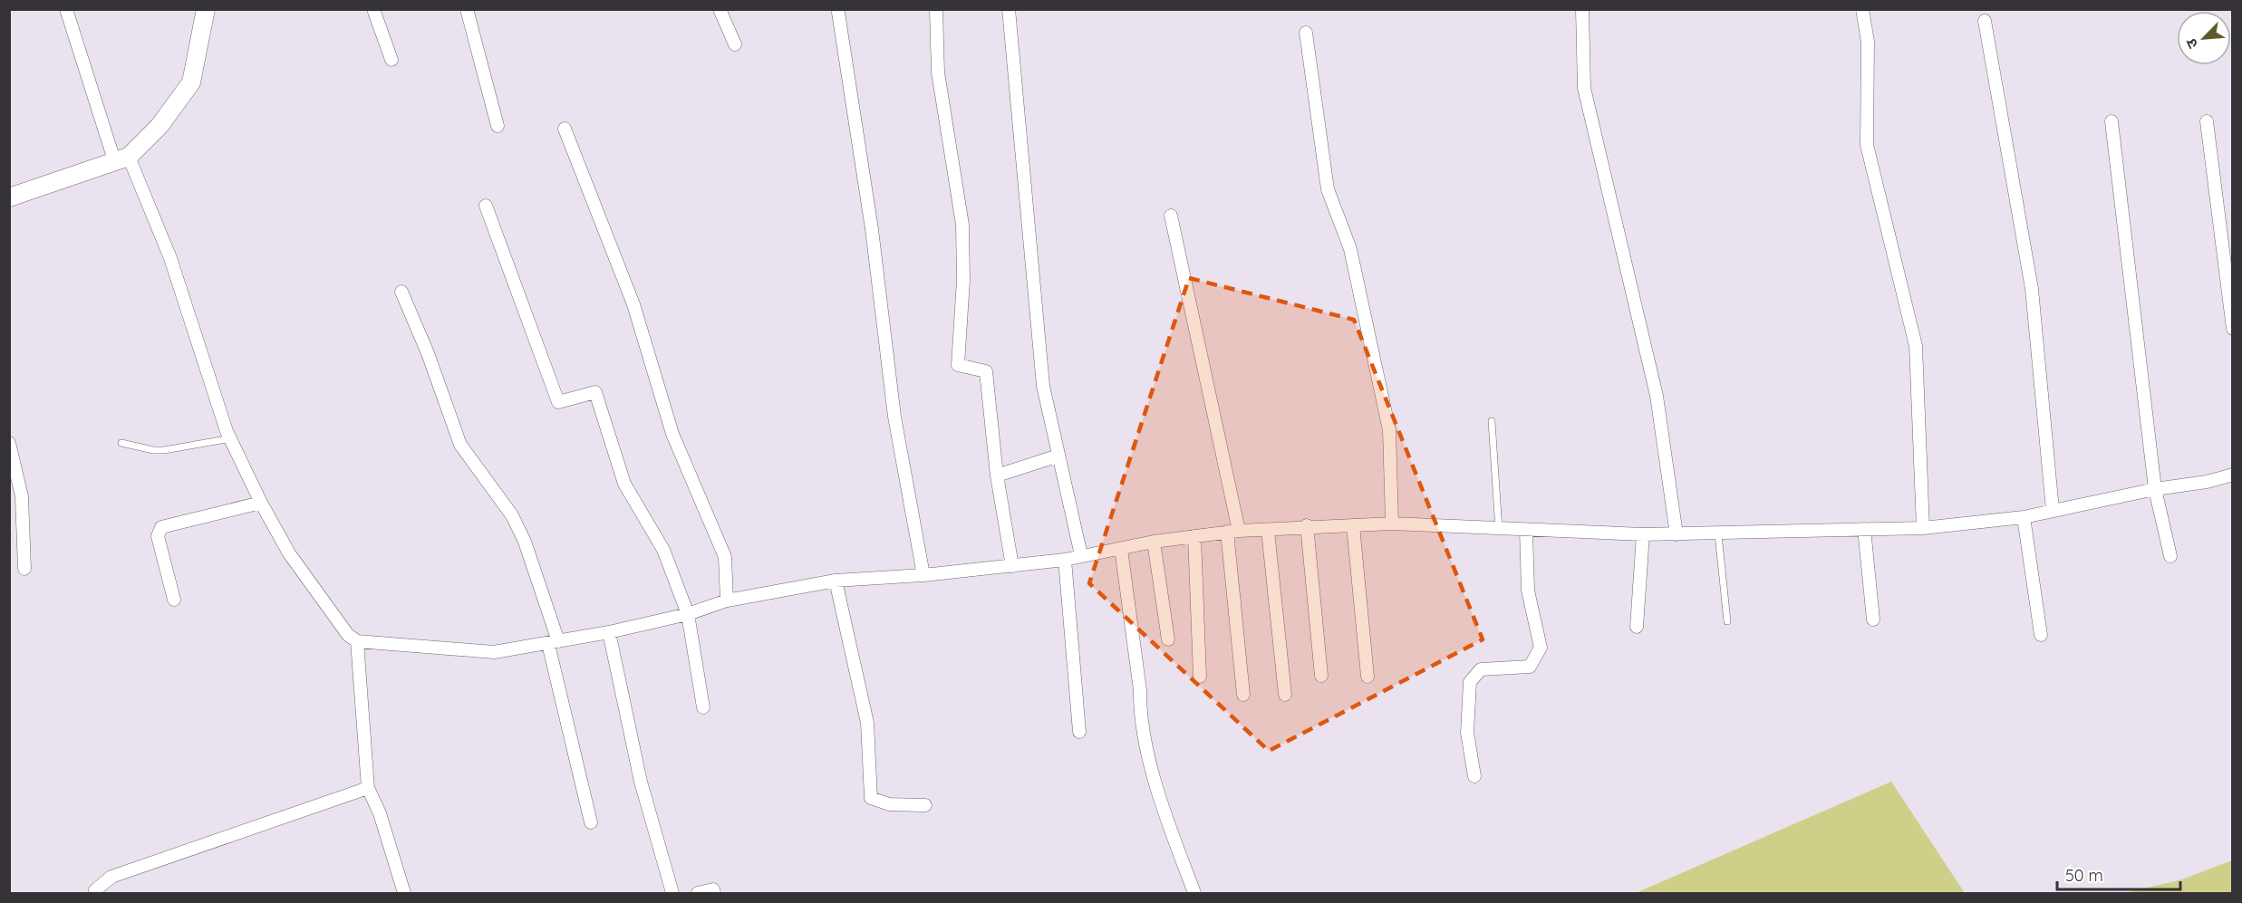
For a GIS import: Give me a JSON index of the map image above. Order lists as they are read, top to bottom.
{
  "scale_bar": "50 m",
  "north": "bottom left"
}
